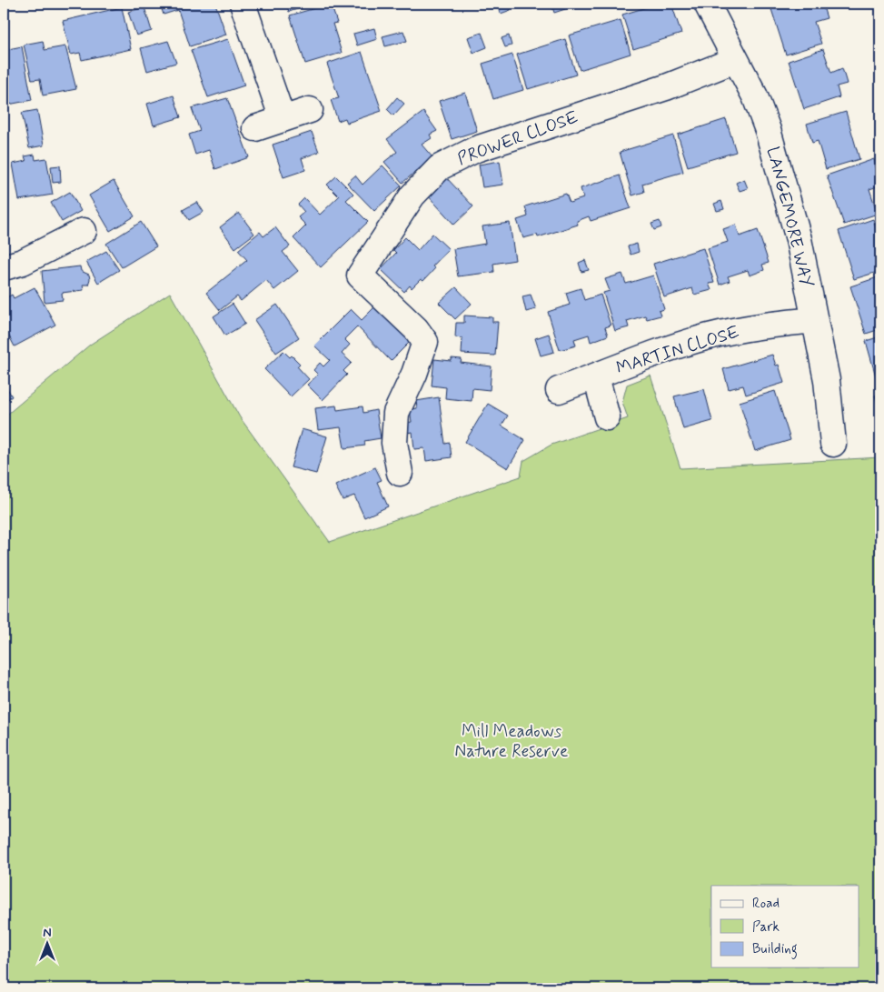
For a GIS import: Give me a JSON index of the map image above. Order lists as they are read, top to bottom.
{
  "streets": {
    "street": ["PROWER CLOSE", "LANGEMORE WAY", "MARTIN CLOSE"]
  },
  "crossings": [
    ["PROWER CLOSE", "LANGEMORE WAY"],
    ["LANGEMORE WAY", "MARTIN CLOSE"]
  ],
  "parks": ["Mill Meadows Nature Reserve"],
  "legend": ["Road", "Park", "Building"],
  "north": "top"
}
